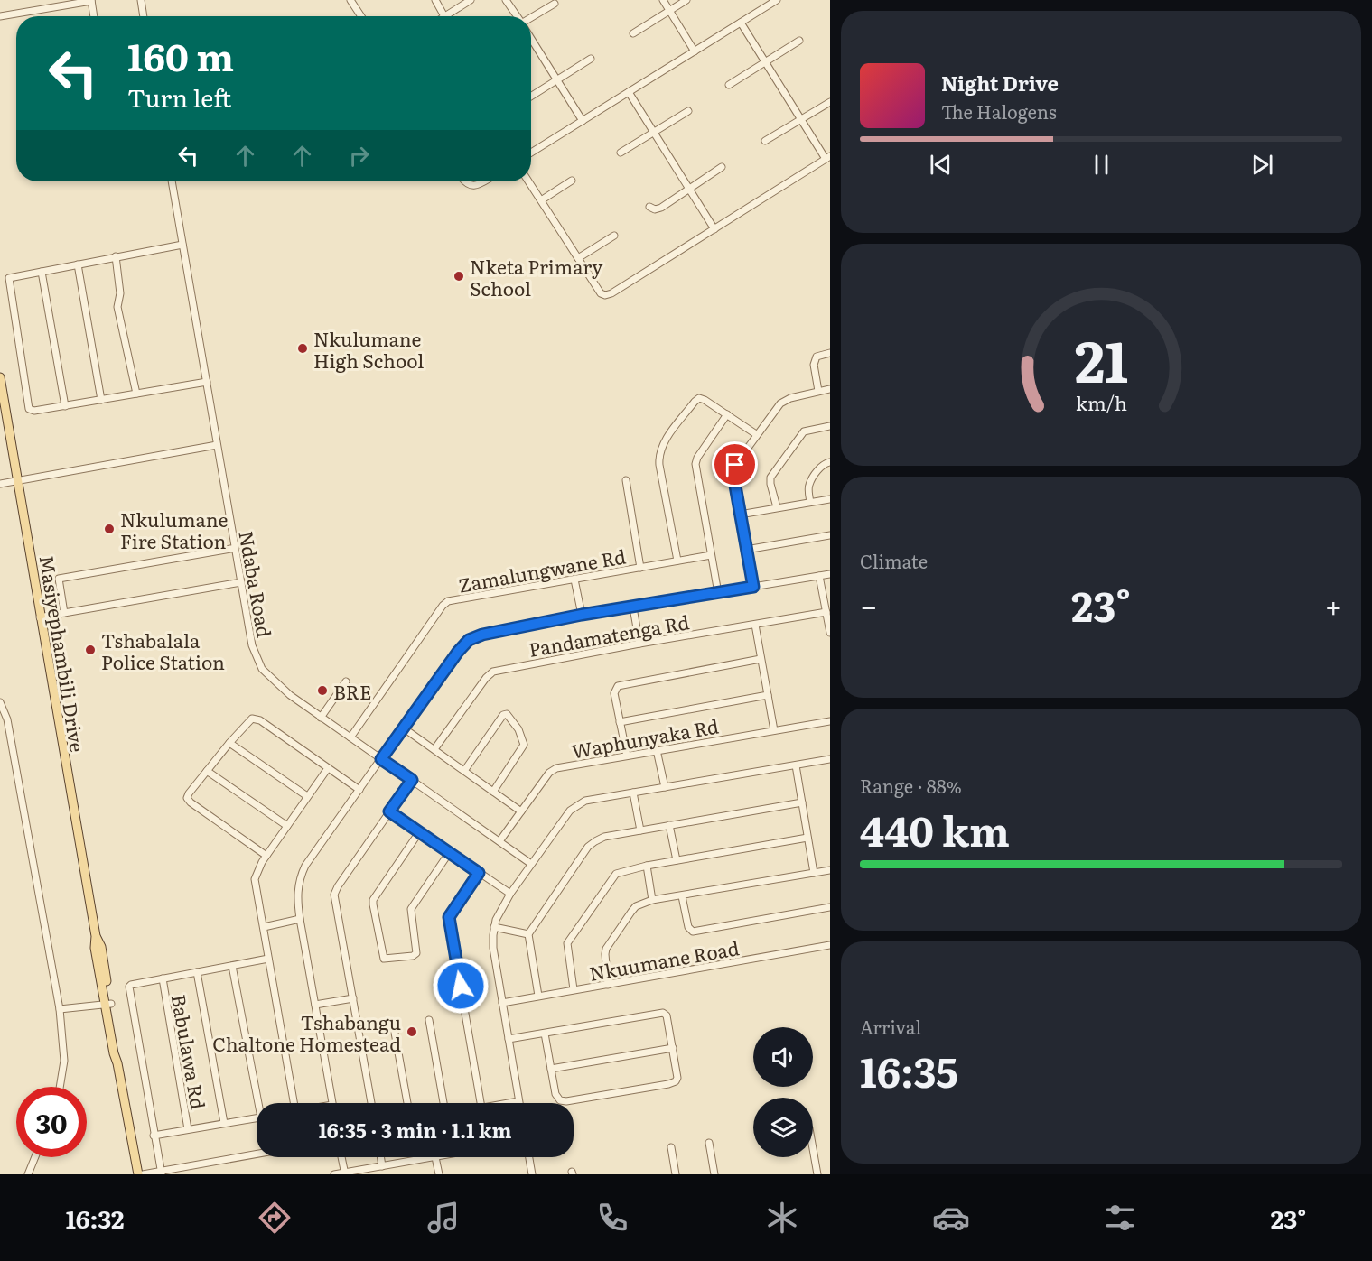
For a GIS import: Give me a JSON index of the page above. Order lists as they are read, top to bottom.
{
  "streets": {
    "main road": ["Masiyephambili Drive"],
    "street": [
      "Zamalungwane Rd",
      "Ndaba Road",
      "Pandamatenga Rd",
      "Waphunyaka Rd",
      "Nkuumane Road",
      "Babulawa Rd"
    ]
  },
  "crossings": [
    ["Zamalungwane Rd", "Ndaba Road"],
    ["Ndaba Road", "Waphunyaka Rd"]
  ],
  "places": [
    "Nketa Primary School",
    "Nkulumane High School",
    "Nkulumane Fire Station",
    "Tshabalala Police Station",
    "BRE",
    "Tshabangu Chaltone Homestead"
  ],
  "page": {
    "turn": ["160 m", "Turn left"],
    "song": ["Night Drive", "The Halogens"],
    "tile": [
      "Climate",
      ["Range · 88%", "440 km"],
      ["Arrival", "16:35"]
    ],
    "heat": ["−", "23°", "+"],
    "limit": "30",
    "trip": "16:35 · 3 min · 1.1 km",
    "tabs": ["16:32", "23°"],
    "gauge": ["21", "km/h"]
  }
}
